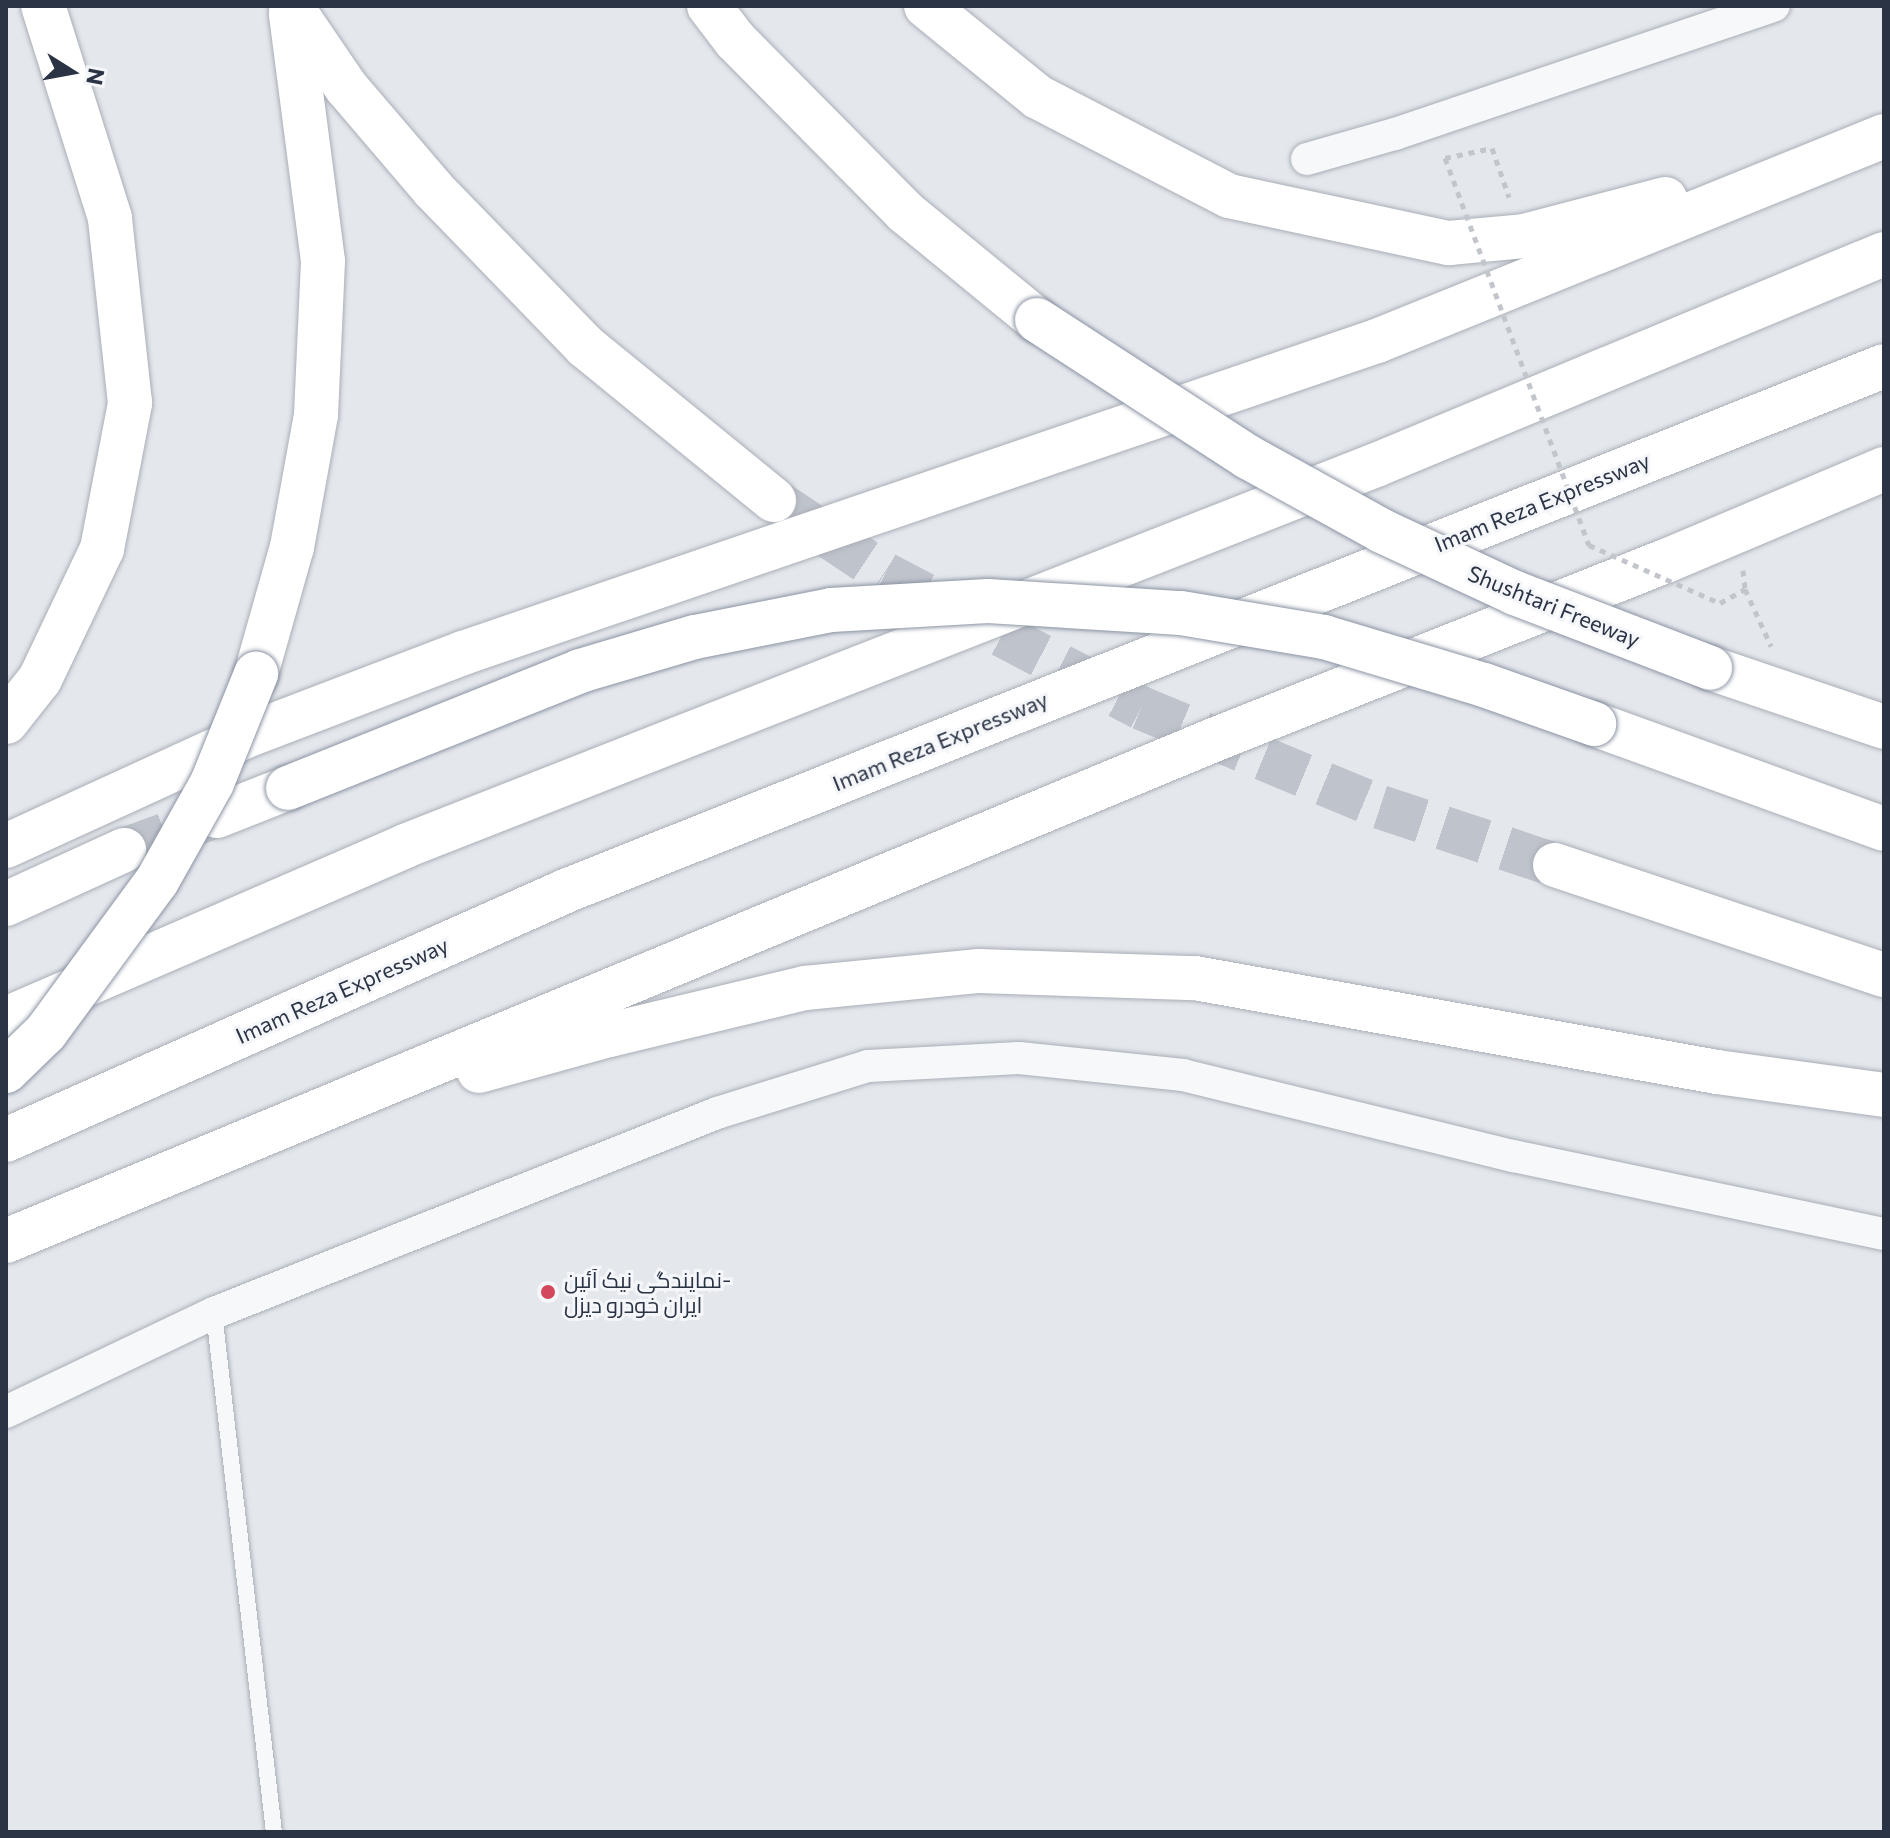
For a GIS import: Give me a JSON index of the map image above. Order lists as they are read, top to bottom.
{
  "streets": {
    "highway": ["Imam Reza Expressway", "Shushtari Freeway"]
  },
  "places": ["نمایندگی نیک آئین- ایران خودرو دیزل"],
  "north": "right"
}
